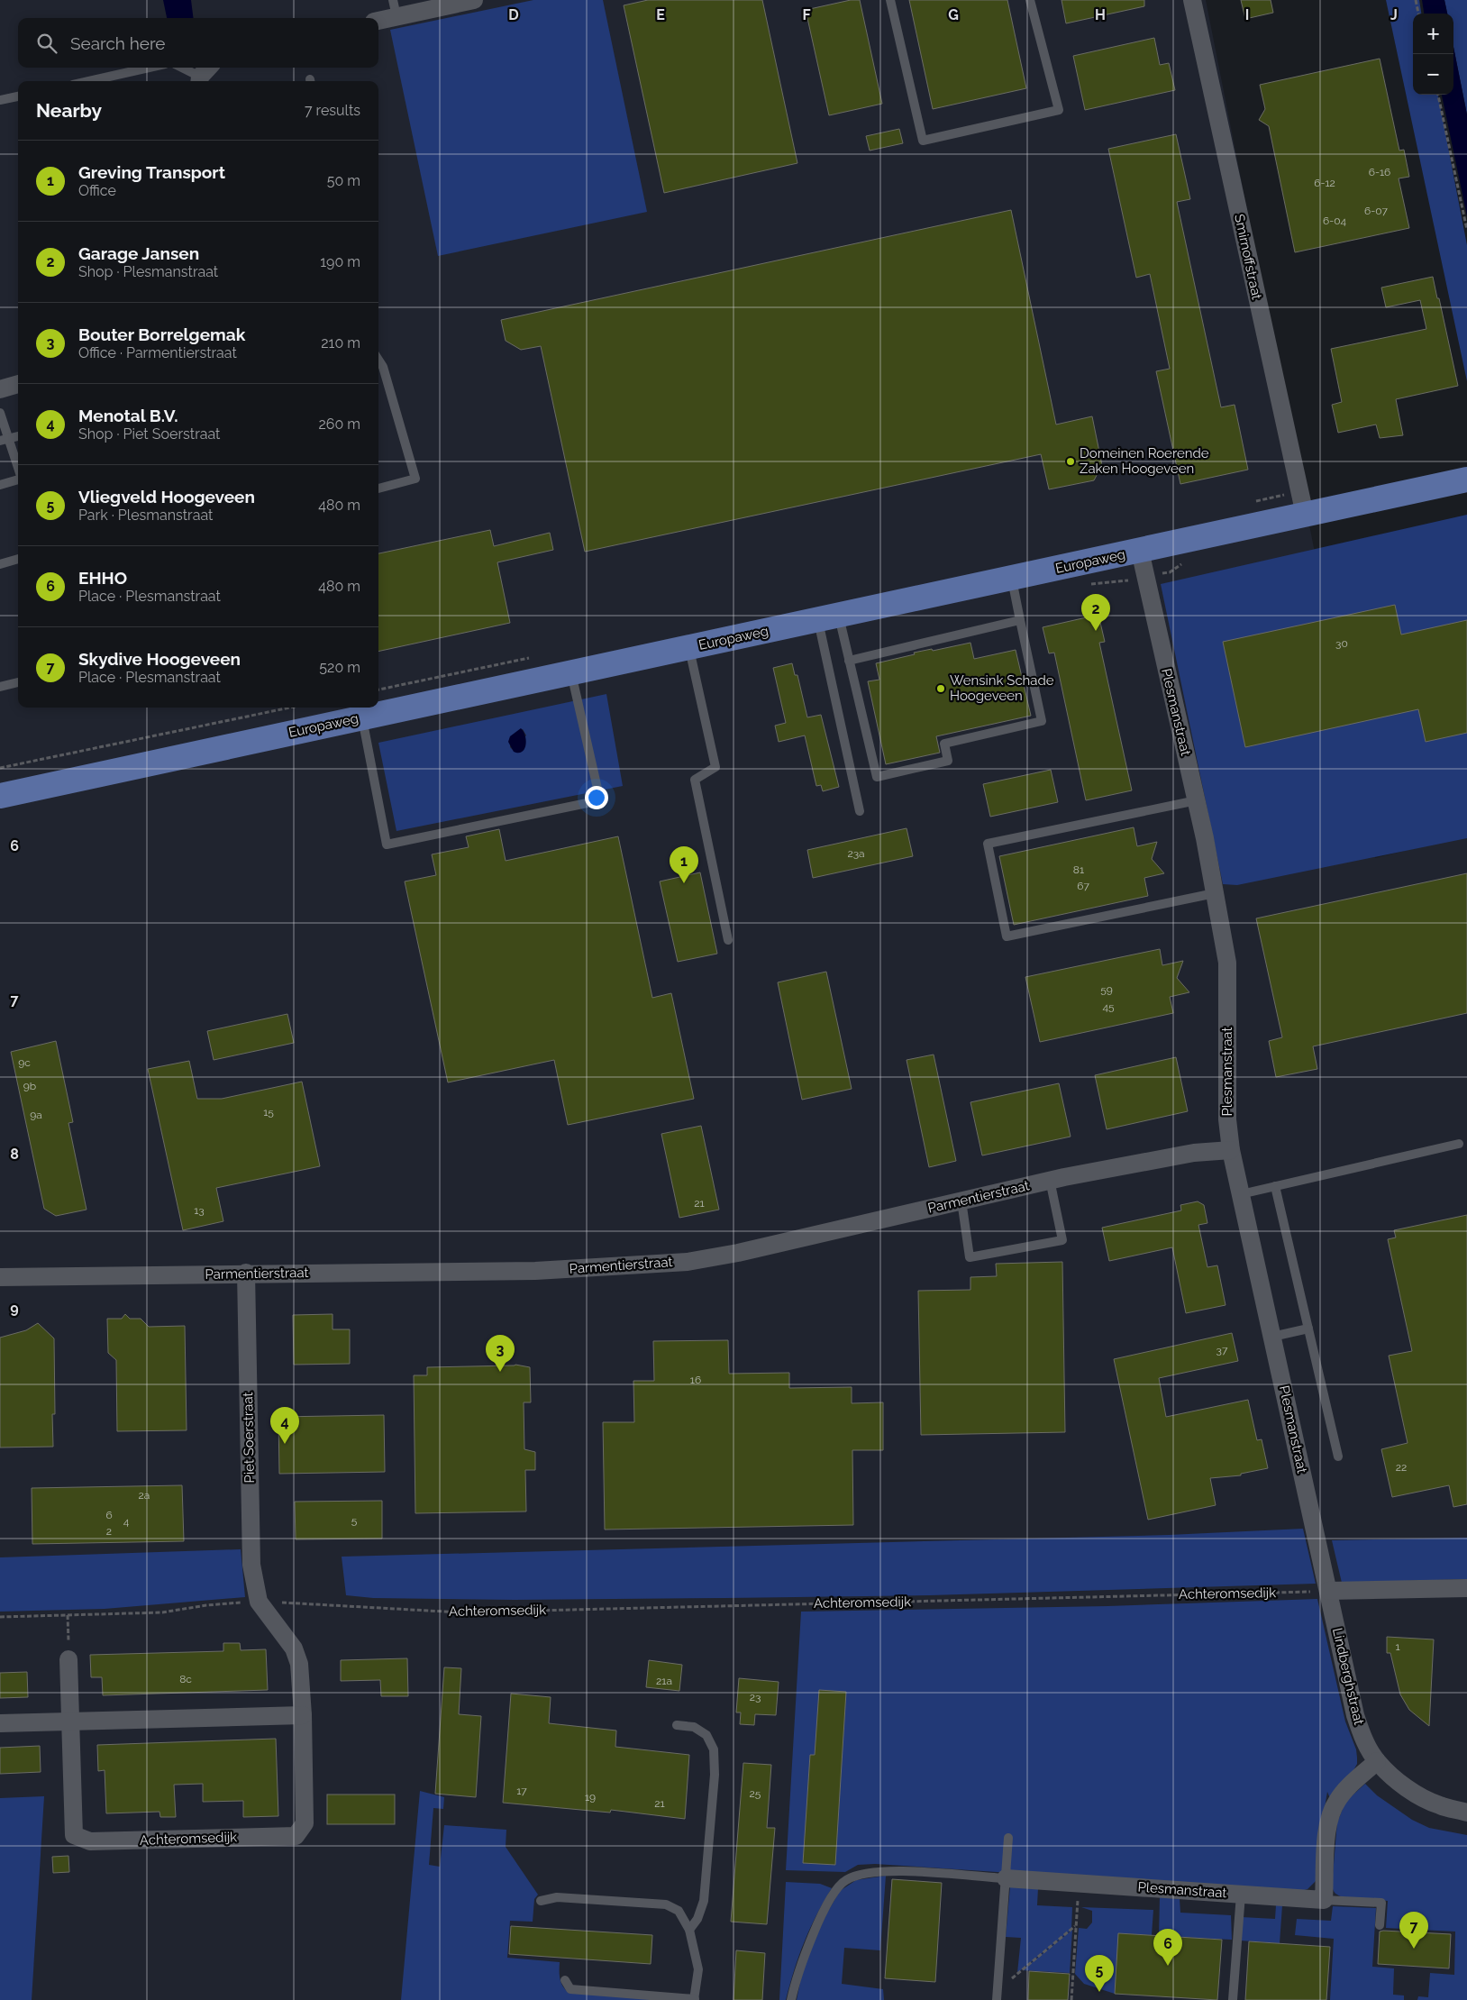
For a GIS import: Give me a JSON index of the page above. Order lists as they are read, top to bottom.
{
  "streets": {
    "main road": ["Europaweg"],
    "street": [
      "Smirnoffstraat",
      "Plesmanstraat",
      "Parmentierstraat",
      "Piet Soerstraat",
      "Achteromsedijk",
      "Lindberghstraat"
    ]
  },
  "crossings": [
    ["Smirnoffstraat", "Europaweg"],
    ["Europaweg", "Plesmanstraat"],
    ["Plesmanstraat", "Parmentierstraat"],
    ["Plesmanstraat", "Achteromsedijk"],
    ["Plesmanstraat", "Lindberghstraat"],
    ["Parmentierstraat", "Piet Soerstraat"],
    ["Piet Soerstraat", "Achteromsedijk"],
    ["Achteromsedijk", "Lindberghstraat"]
  ],
  "places": ["Domeinen Roerende Zaken Hoogeveen", "Wensink Schade Hoogeveen"],
  "house_numbers": [
    "6-16",
    "6-12",
    "6-07",
    "6-04",
    "30",
    "23a",
    "81",
    "67",
    "59",
    "45",
    "9c",
    "9b",
    "15",
    "9a",
    "21",
    "13",
    "37",
    "16",
    "22",
    "2a",
    "6",
    "5",
    "4",
    "2",
    "1",
    "8c",
    "21a",
    "23",
    "17",
    "25",
    "19",
    "21"
  ],
  "page": {
    "map_buttons": ["+", "−"],
    "search": "Search here",
    "heading": ["Nearby", "7 results"],
    "list": [
      {
        "mark": "1",
        "name": "Greving Transport",
        "note": "Office",
        "value": "50 m"
      },
      {
        "mark": "2",
        "name": "Garage Jansen",
        "note": "Shop · Plesmanstraat",
        "value": "190 m"
      },
      {
        "mark": "3",
        "name": "Bouter Borrelgemak",
        "note": "Office · Parmentierstraat",
        "value": "210 m"
      },
      {
        "mark": "4",
        "name": "Menotal B.V.",
        "note": "Shop · Piet Soerstraat",
        "value": "260 m"
      },
      {
        "mark": "5",
        "name": "Vliegveld Hoogeveen",
        "note": "Park · Plesmanstraat",
        "value": "480 m"
      },
      {
        "mark": "6",
        "name": "EHHO",
        "note": "Place · Plesmanstraat",
        "value": "480 m"
      },
      {
        "mark": "7",
        "name": "Skydive Hoogeveen",
        "note": "Place · Plesmanstraat",
        "value": "520 m"
      }
    ],
    "pins": [
      "2",
      "1",
      "3",
      "4",
      "7",
      "6",
      "5"
    ]
  },
  "grid": {
    "columns": [
      "D",
      "E",
      "F",
      "G",
      "H",
      "I",
      "J"
    ],
    "rows": [
      "6",
      "7",
      "8",
      "9"
    ]
  }
}
